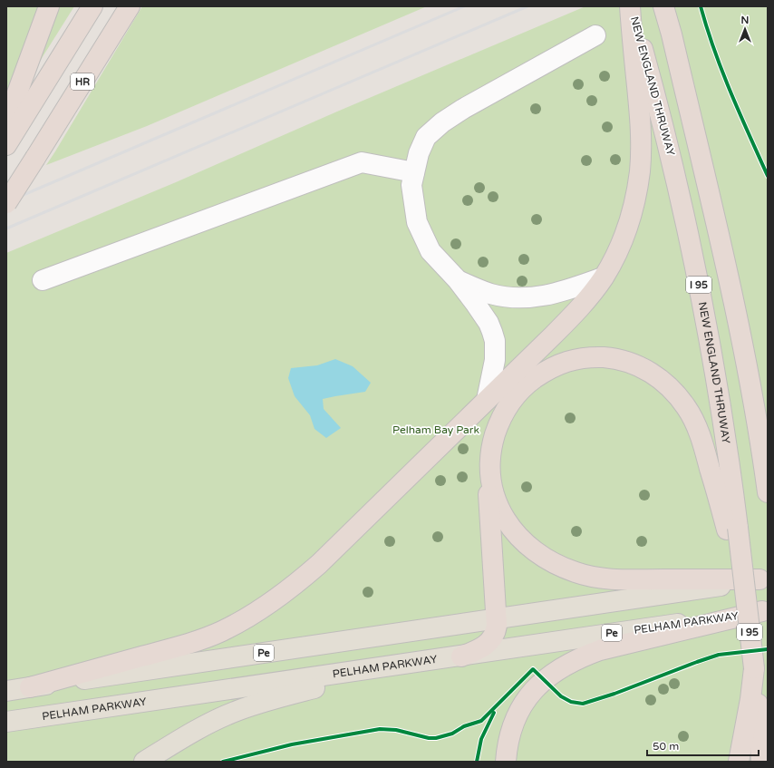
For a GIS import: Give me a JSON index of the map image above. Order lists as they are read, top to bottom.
{
  "streets": {
    "highway": ["HR", "NEW ENGLAND THRUWAY", "I 95"],
    "main road": ["PELHAM PARKWAY", "Pe"]
  },
  "crossings": [
    ["NEW ENGLAND THRUWAY", "I 95"]
  ],
  "parks": ["Pelham Bay Park"],
  "scale_bar": "50 m",
  "north": "top"
}
